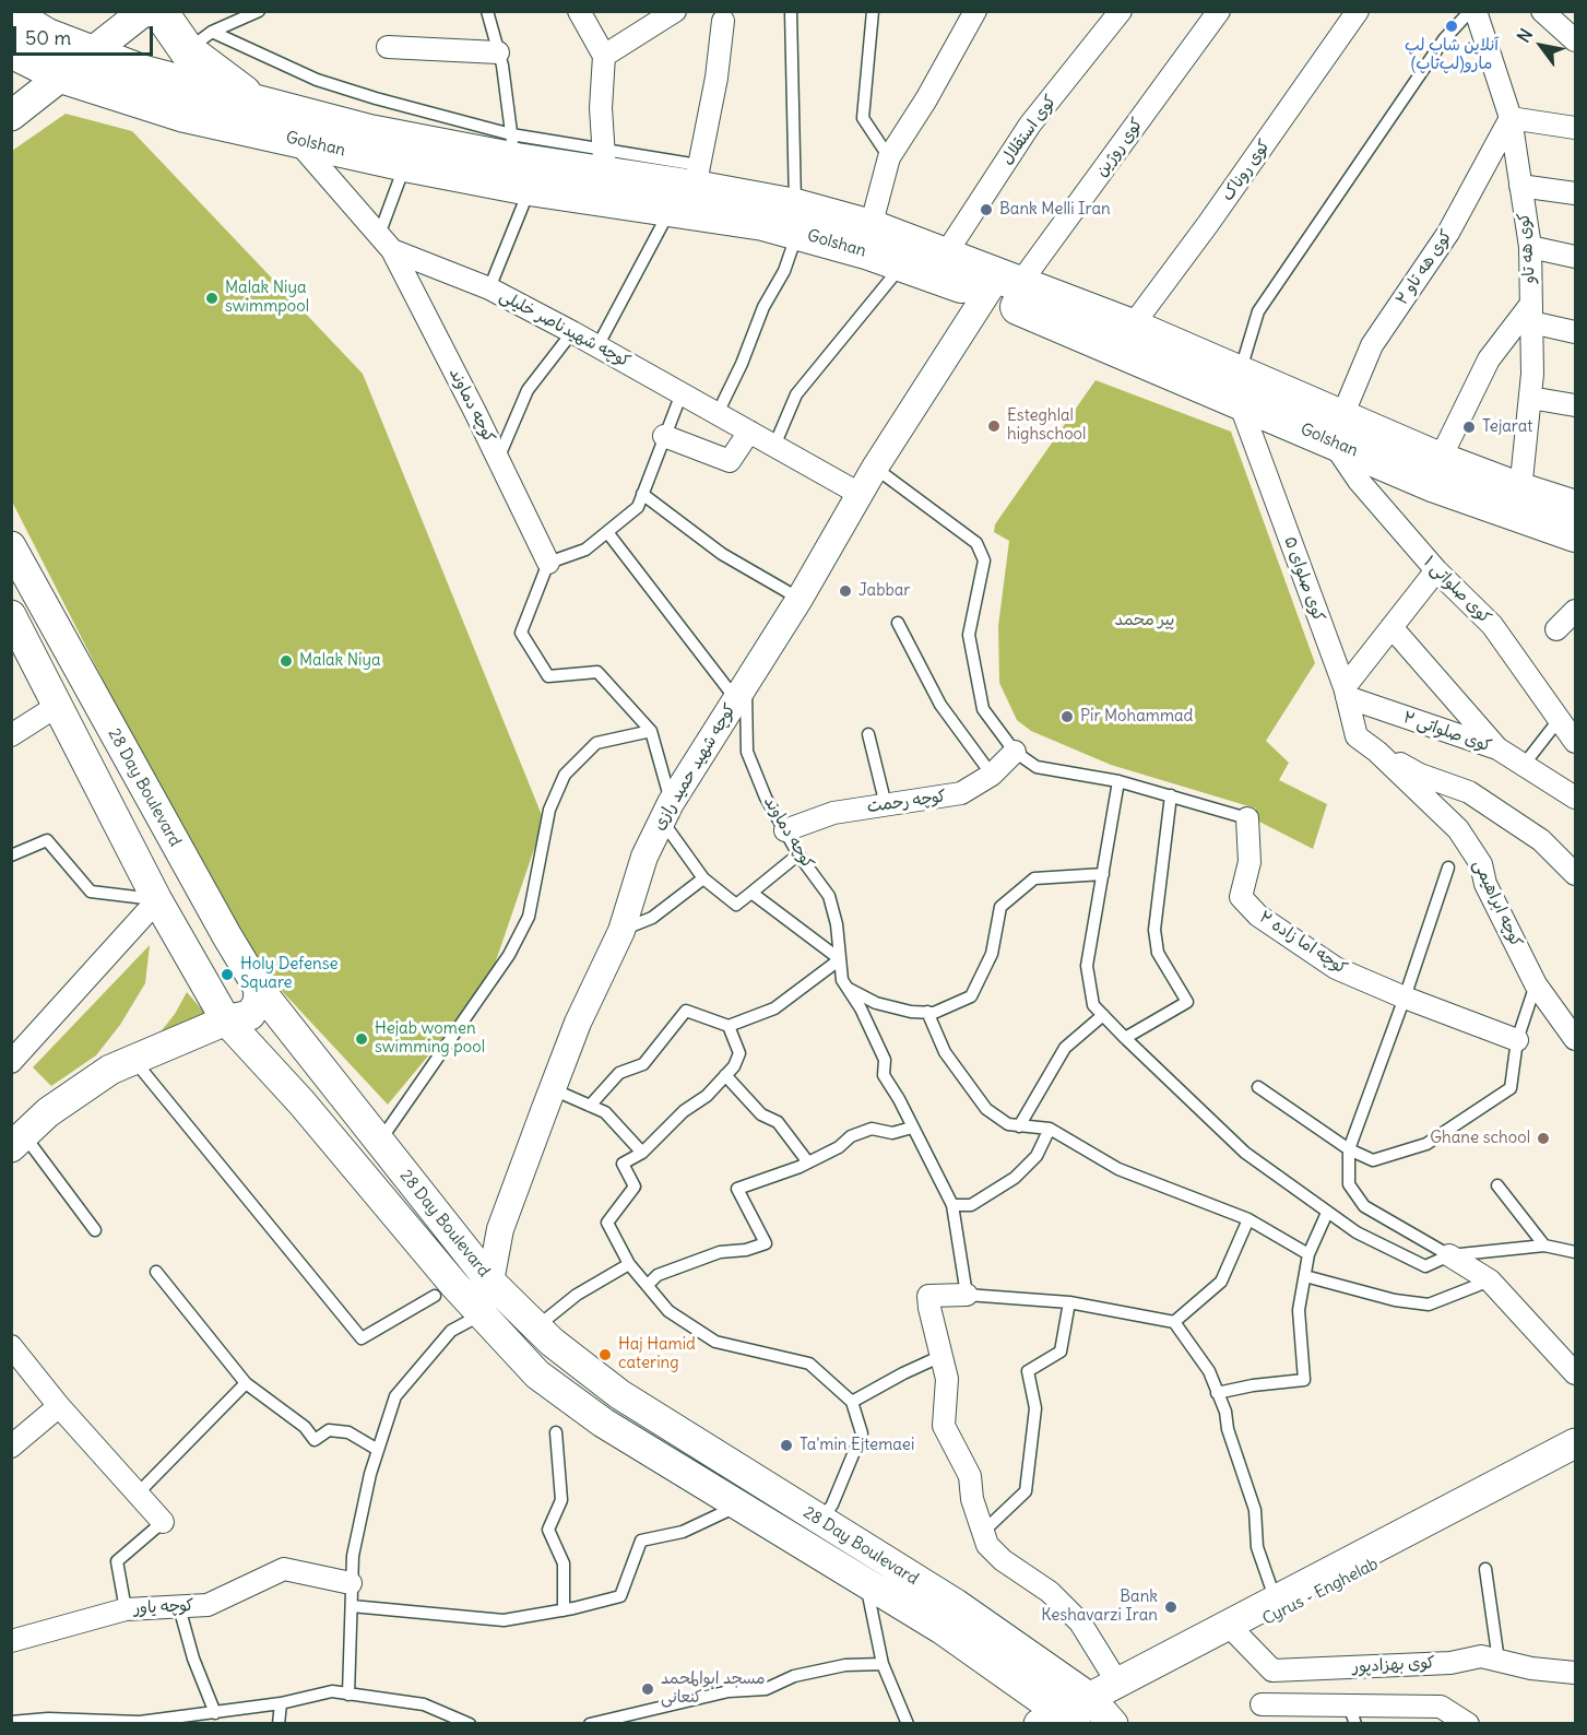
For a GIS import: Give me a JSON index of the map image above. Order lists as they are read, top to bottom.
{
  "streets": {
    "main road": ["Golshan", "28 Day Boulevard", "Cyrus - Enghelab"],
    "street": [
      "کوی استقلال",
      "کوی روژین",
      "کوی روناک",
      "کوی هه تاو",
      "کوی هه تاو ۲",
      "کوچه شهیدناصر خلیلی",
      "کوچه دماوند",
      "کوی صلوای ۵",
      "کوی صلواتی ۱",
      "کوی صلواتی ۲",
      "کوچه شهید حمید رازی",
      "کوچه رحمت",
      "کوچه ابراهیمی",
      "کوچه اما زاده ۲",
      "کوچه یاور",
      "کوی بهزادپور"
    ]
  },
  "crossings": [
    ["کوی استقلال", "Golshan"],
    ["Golshan", "کوی روژین"],
    ["Golshan", "کوی روناک"],
    ["Golshan", "کوی هه تاو"],
    ["Golshan", "کوی هه تاو ۲"],
    ["Golshan", "کوچه شهیدناصر خلیلی"],
    ["Golshan", "کوی صلوای ۵"],
    ["Golshan", "کوی صلواتی ۱"],
    ["Golshan", "کوچه شهید حمید رازی"],
    ["کوی روژین", "کوچه شهید حمید رازی"],
    ["کوی هه تاو", "کوی هه تاو ۲"],
    ["کوی هه تاو ۲", "کوی صلواتی ۱"],
    ["کوچه شهیدناصر خلیلی", "کوچه دماوند"],
    ["کوچه شهیدناصر خلیلی", "کوچه شهید حمید رازی"],
    ["کوچه دماوند", "کوچه شهید حمید رازی"],
    ["کوچه دماوند", "کوچه رحمت"],
    ["کوی صلوای ۵", "کوی صلواتی ۲"],
    ["کوی صلوای ۵", "کوچه ابراهیمی"],
    ["کوچه شهید حمید رازی", "28 Day Boulevard"],
    ["28 Day Boulevard", "Cyrus - Enghelab"],
    ["Cyrus - Enghelab", "کوی بهزادپور"]
  ],
  "parks": ["پیر محمد"],
  "places": [
    "آنلاین شاپ لپ مارو(لپ‌تاپ)",
    "Bank Melli Iran",
    "Malak Niya swimmpool",
    "Esteghlal highschool",
    "Tejarat",
    "Jabbar",
    "Malak Niya",
    "Pir Mohammad",
    "Holy Defense Square",
    "Hejab women swimming pool",
    "Ghane school",
    "Haj Hamid catering",
    "Ta'min Ejtemaei",
    "Bank Keshavarzi Iran",
    "مسجد ابوالمحمد کنعانی"
  ],
  "scale_bar": "50 m",
  "north": "top left"
}
